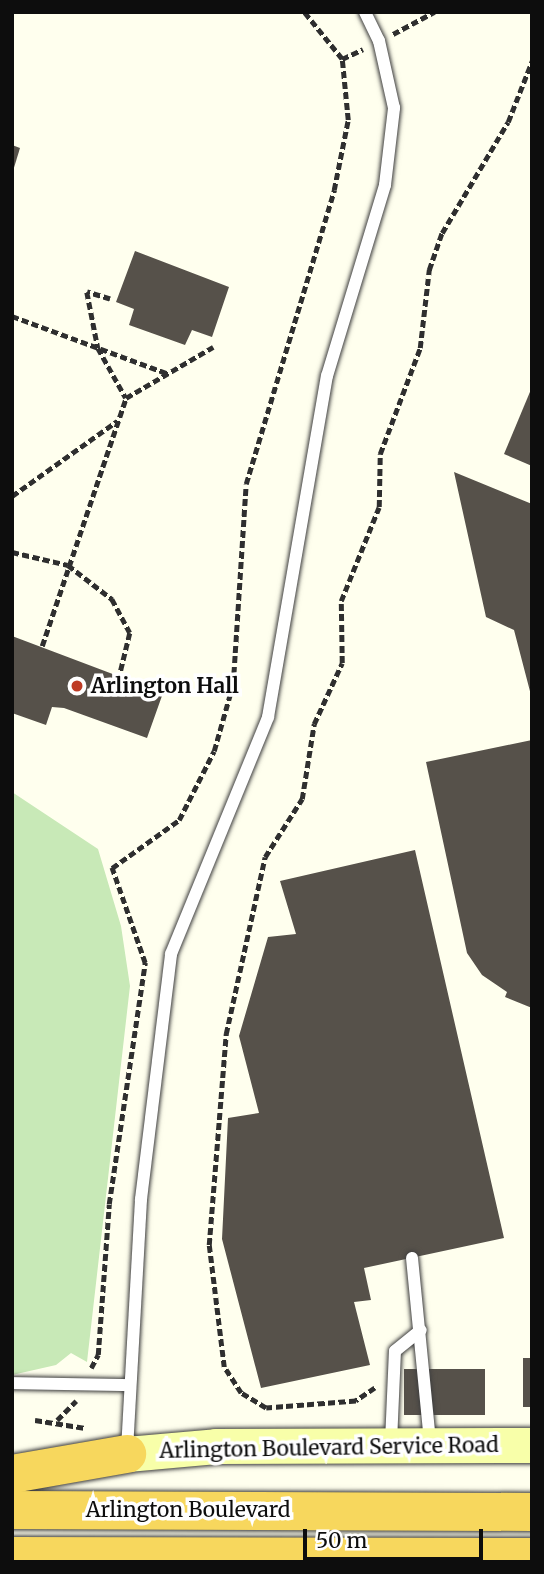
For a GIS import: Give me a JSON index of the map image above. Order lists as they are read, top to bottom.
{
  "streets": {
    "highway": ["Arlington Boulevard"],
    "main road": ["Arlington Boulevard Service Road"]
  },
  "places": ["Arlington Hall"],
  "scale_bar": "50 m"
}
